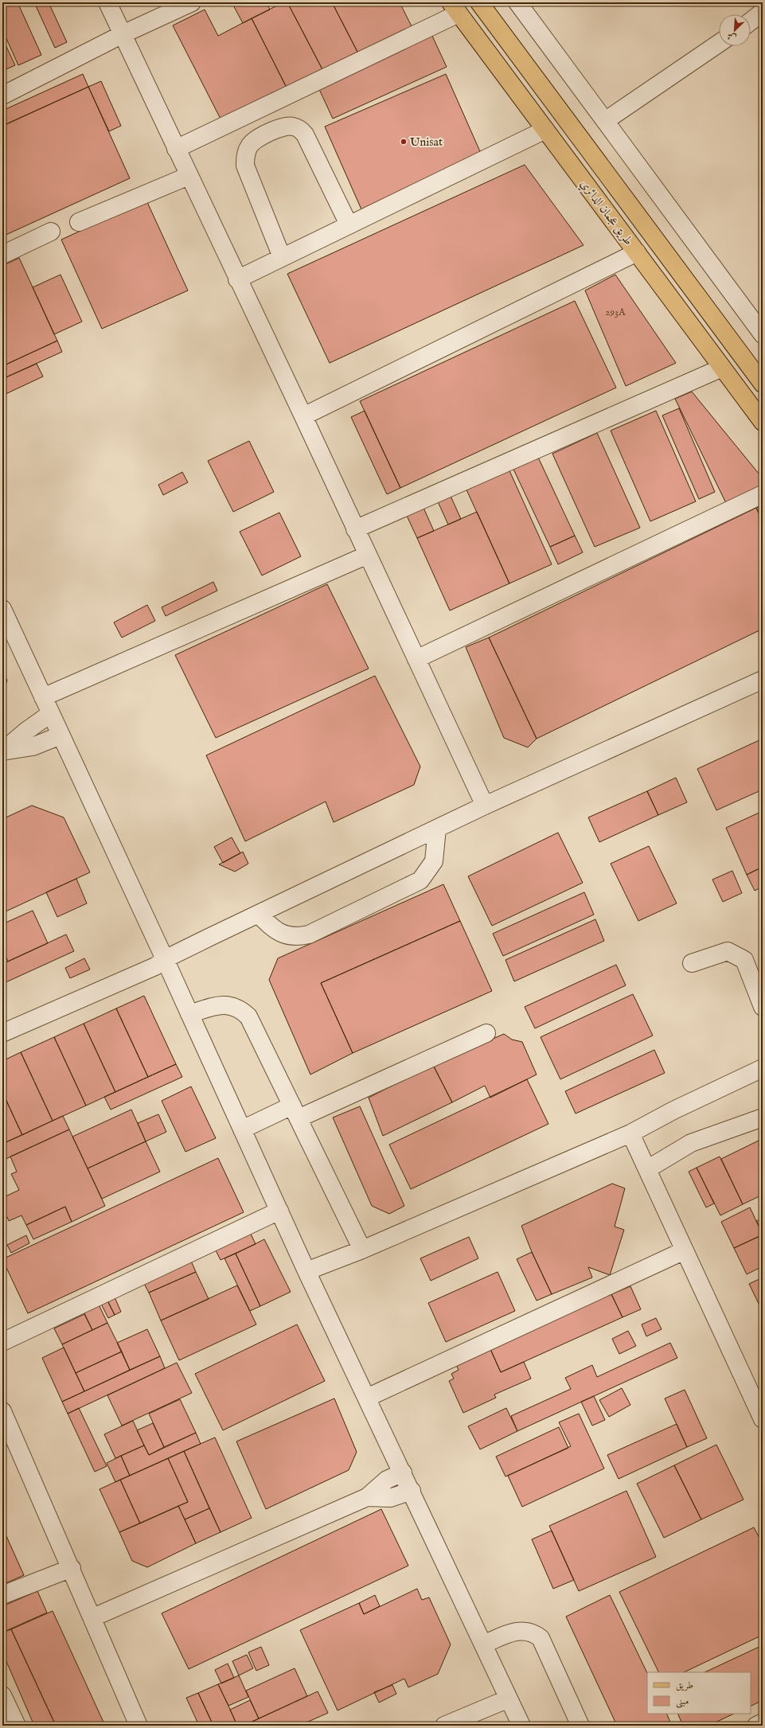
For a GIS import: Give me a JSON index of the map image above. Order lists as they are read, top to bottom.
{
  "streets": {
    "main road": ["طريق عجمان الدائري"]
  },
  "places": ["Unisat"],
  "house_numbers": ["293A"],
  "legend": ["طريق", "مبنى"],
  "north": "bottom left"
}
